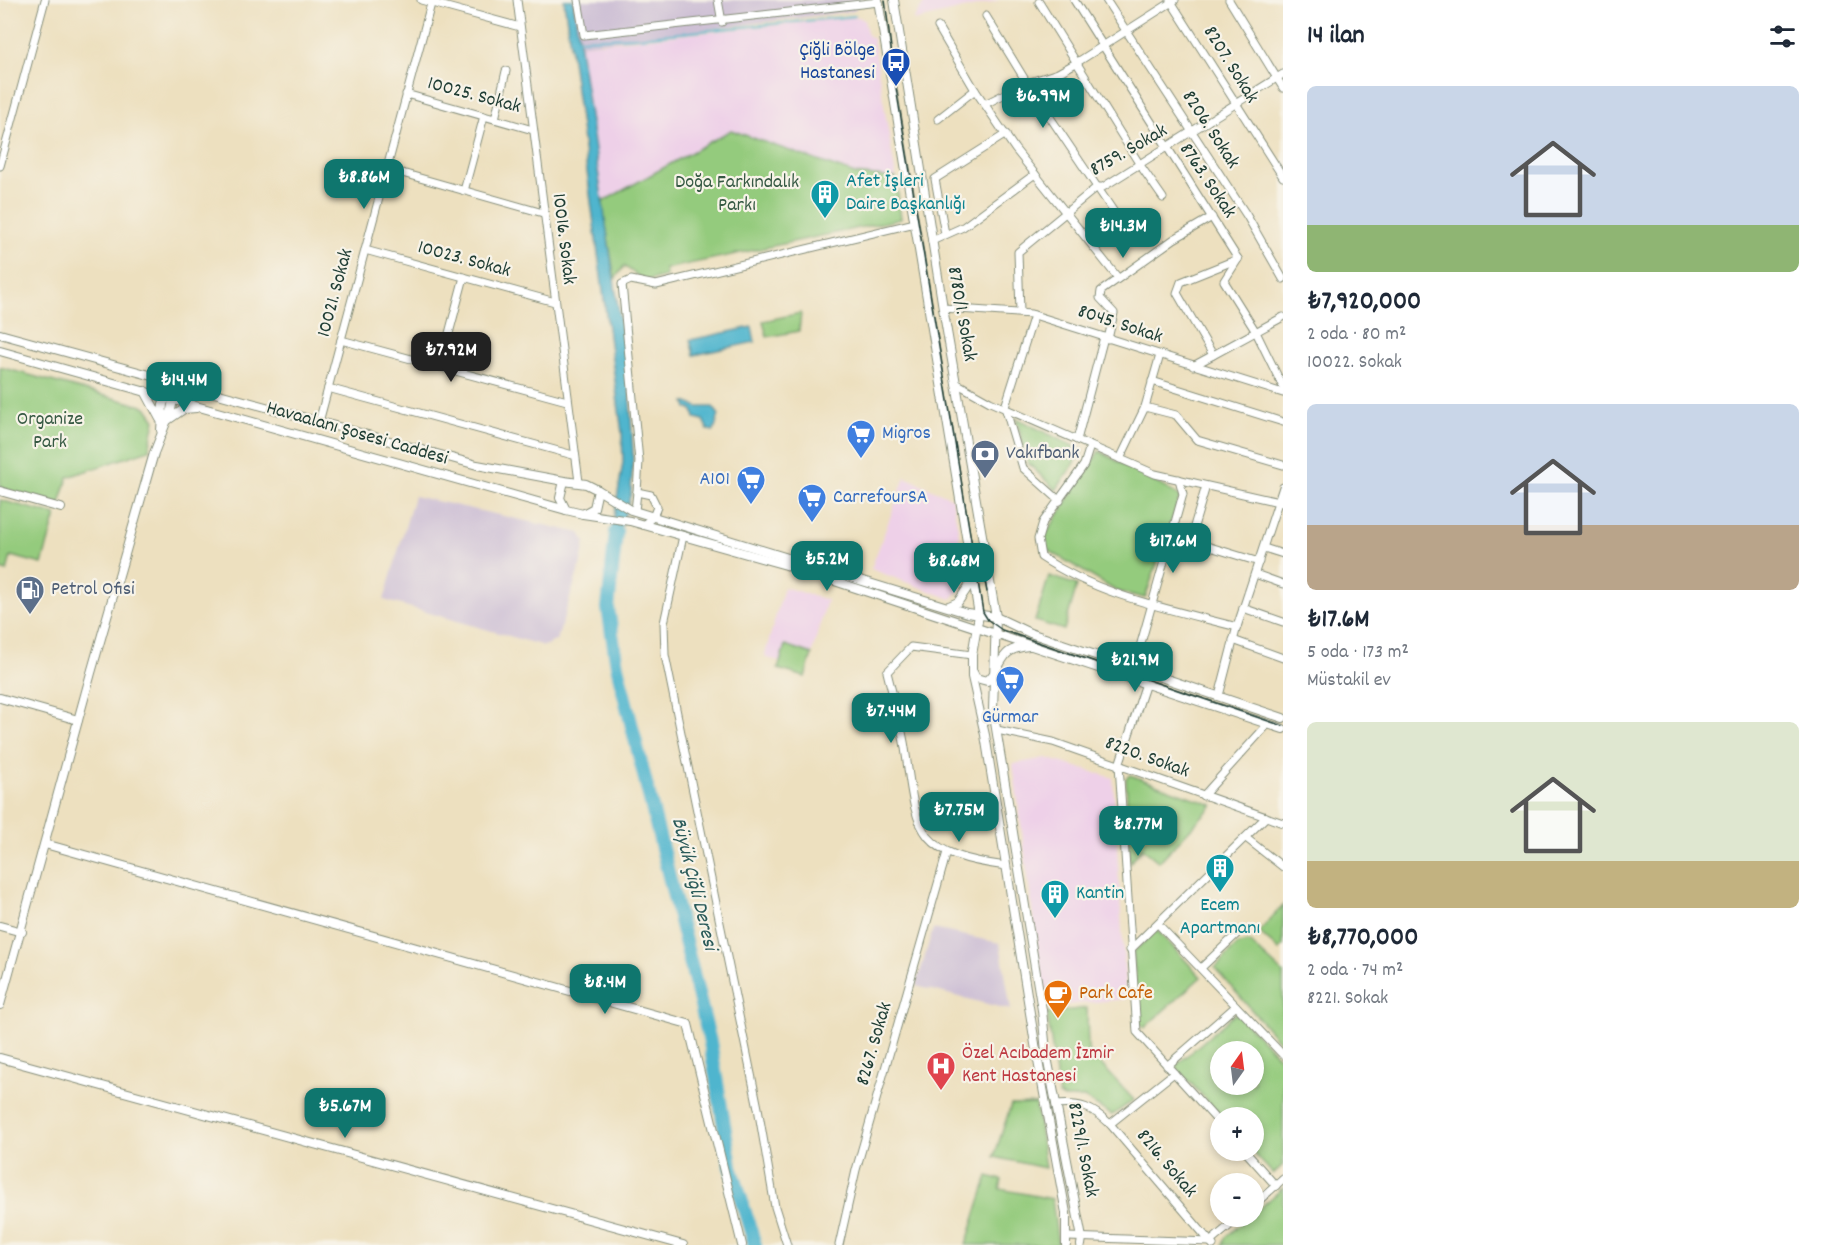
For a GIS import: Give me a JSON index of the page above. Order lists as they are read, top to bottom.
{
  "streets": {
    "street": [
      "8207. Sokak",
      "10025. Sokak",
      "8206. Sokak",
      "8759. Sokak",
      "8763. Sokak",
      "10016. Sokak",
      "10023. Sokak",
      "10021. Sokak",
      "8780/1. Sokak",
      "8045. Sokak",
      "Havaalanı Şosesi Caddesi",
      "8220. Sokak",
      "8267. Sokak",
      "8229/1. Sokak",
      "8216. Sokak"
    ]
  },
  "crossings": [
    ["8207. Sokak", "8759. Sokak"],
    ["10025. Sokak", "10016. Sokak"],
    ["10025. Sokak", "10021. Sokak"],
    ["8206. Sokak", "8759. Sokak"],
    ["8759. Sokak", "8763. Sokak"],
    ["8759. Sokak", "8045. Sokak"],
    ["10016. Sokak", "10023. Sokak"],
    ["10016. Sokak", "Havaalanı Şosesi Caddesi"],
    ["10023. Sokak", "10021. Sokak"],
    ["10021. Sokak", "Havaalanı Şosesi Caddesi"],
    ["8780/1. Sokak", "8045. Sokak"],
    ["8780/1. Sokak", "8229/1. Sokak"],
    ["8220. Sokak", "8229/1. Sokak"],
    ["8229/1. Sokak", "8216. Sokak"]
  ],
  "water": ["Büyük Çiğli Deresi"],
  "parks": ["Doğa Farkındalık Parkı", "Organize Park"],
  "places": {
    "bus stop": ["Çiğli Bölge Hastanesi"],
    "building": ["Afet İşleri Daire Başkanlığı", "Ecem Apartmanı", "Kantin"],
    "supermarket": [
      "Migros",
      "A101",
      "CarrefourSA",
      "Gürmar"
    ],
    "bank": ["Vakıfbank"],
    "fuel station": ["Petrol Ofisi"],
    "cafe": ["Park Cafe"],
    "hospital": ["Özel Acıbadem İzmir Kent Hastanesi"]
  },
  "north": "top",
  "page": {
    "heading": "14 ilan",
    "list": [
      {
        "name": "₺7,920,000",
        "note": "2 oda · 80 m² · 10022. Sokak"
      },
      {
        "name": "₺17.6M",
        "note": "5 oda · 173 m² · Müstakil ev"
      },
      {
        "name": "₺8,770,000",
        "note": "2 oda · 74 m² · 8221. Sokak"
      }
    ],
    "price": [
      "₺6.99M",
      "₺8.86M",
      "₺14.3M",
      "₺7.92M",
      "₺14.4M",
      "₺17.6M",
      "₺5.2M",
      "₺8.68M",
      "₺21.9M",
      "₺7.44M",
      "₺7.75M",
      "₺8.77M",
      "₺8.4M",
      "₺5.67M"
    ],
    "map_buttons": ["+", "−"]
  }
}
